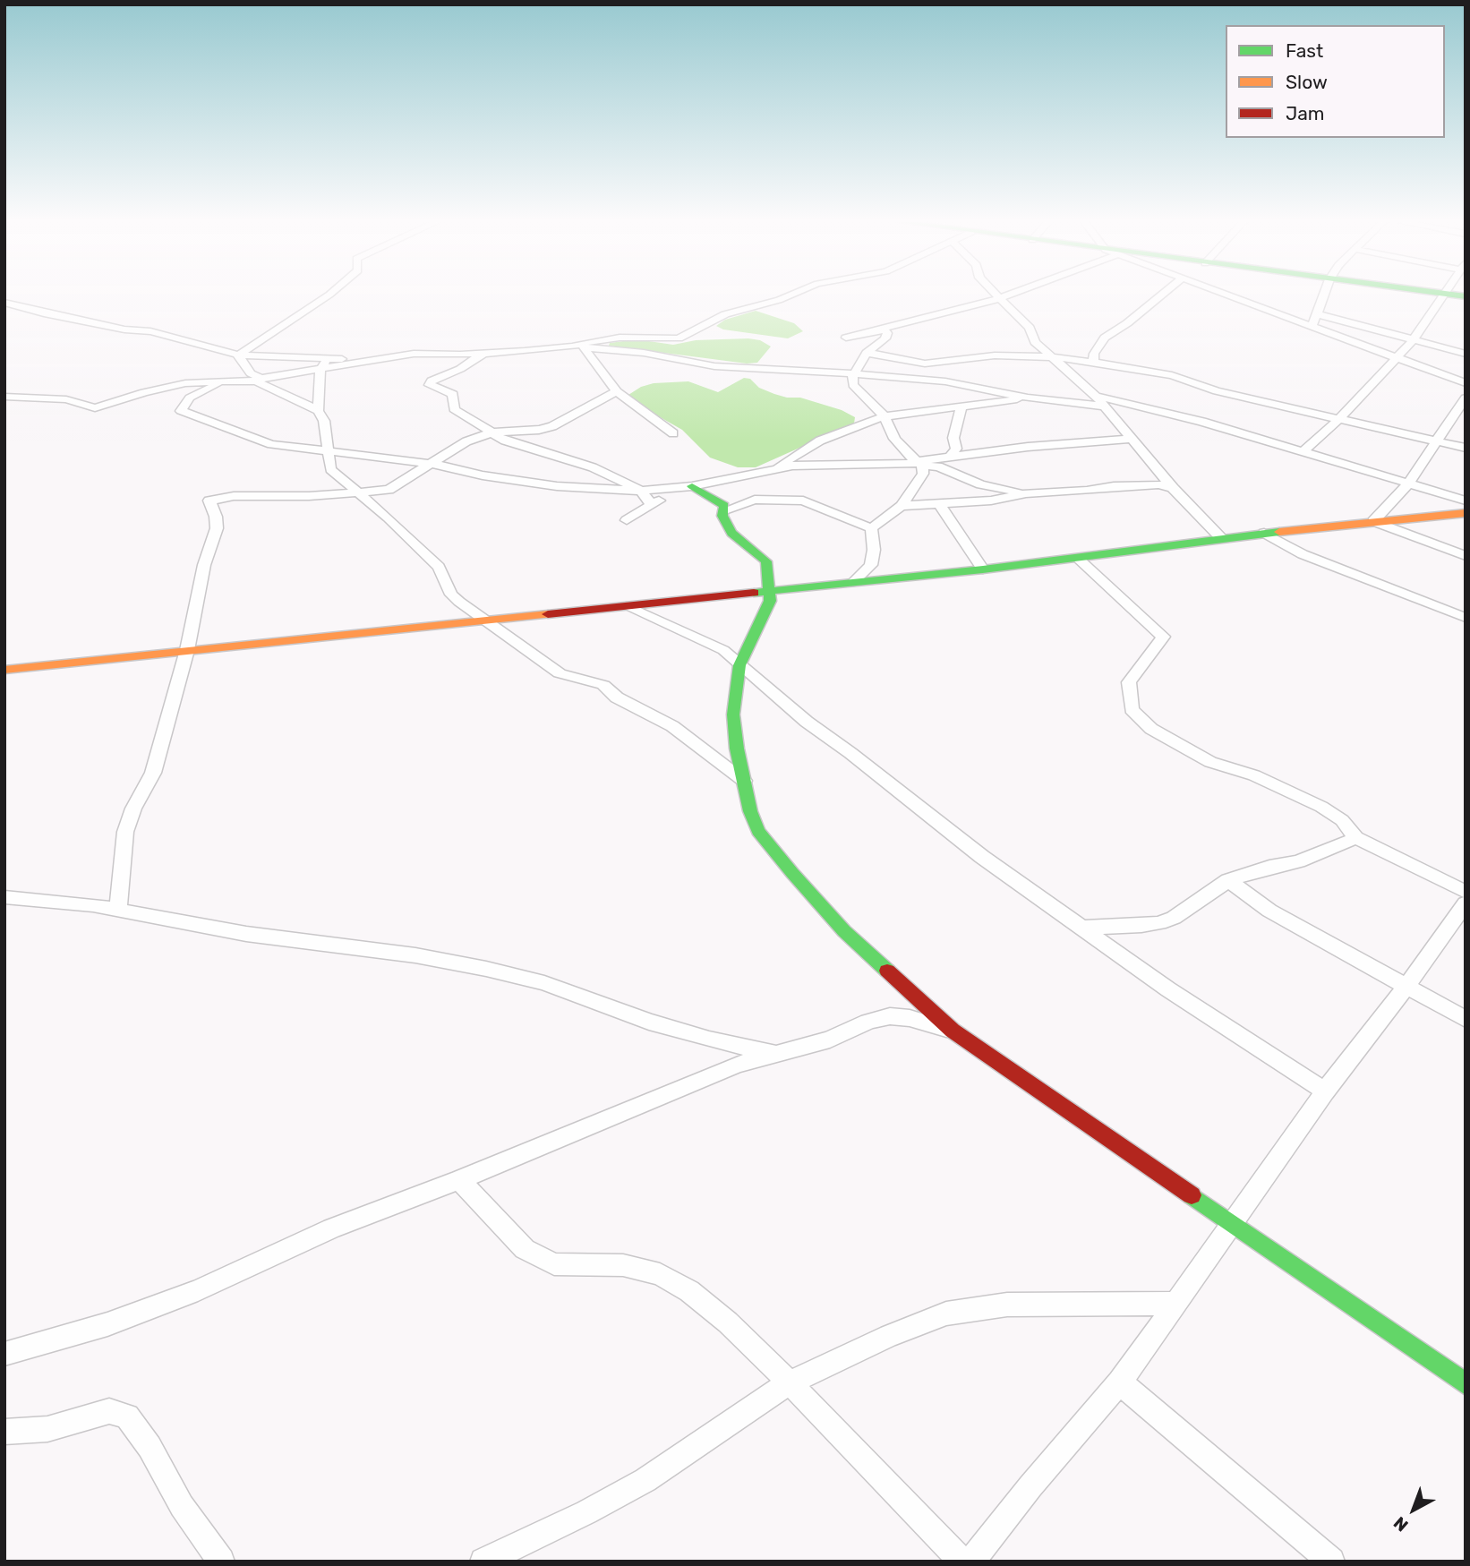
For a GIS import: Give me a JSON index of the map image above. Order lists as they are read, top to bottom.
{
  "legend": ["Fast", "Slow", "Jam"],
  "north": "bottom left"
}
